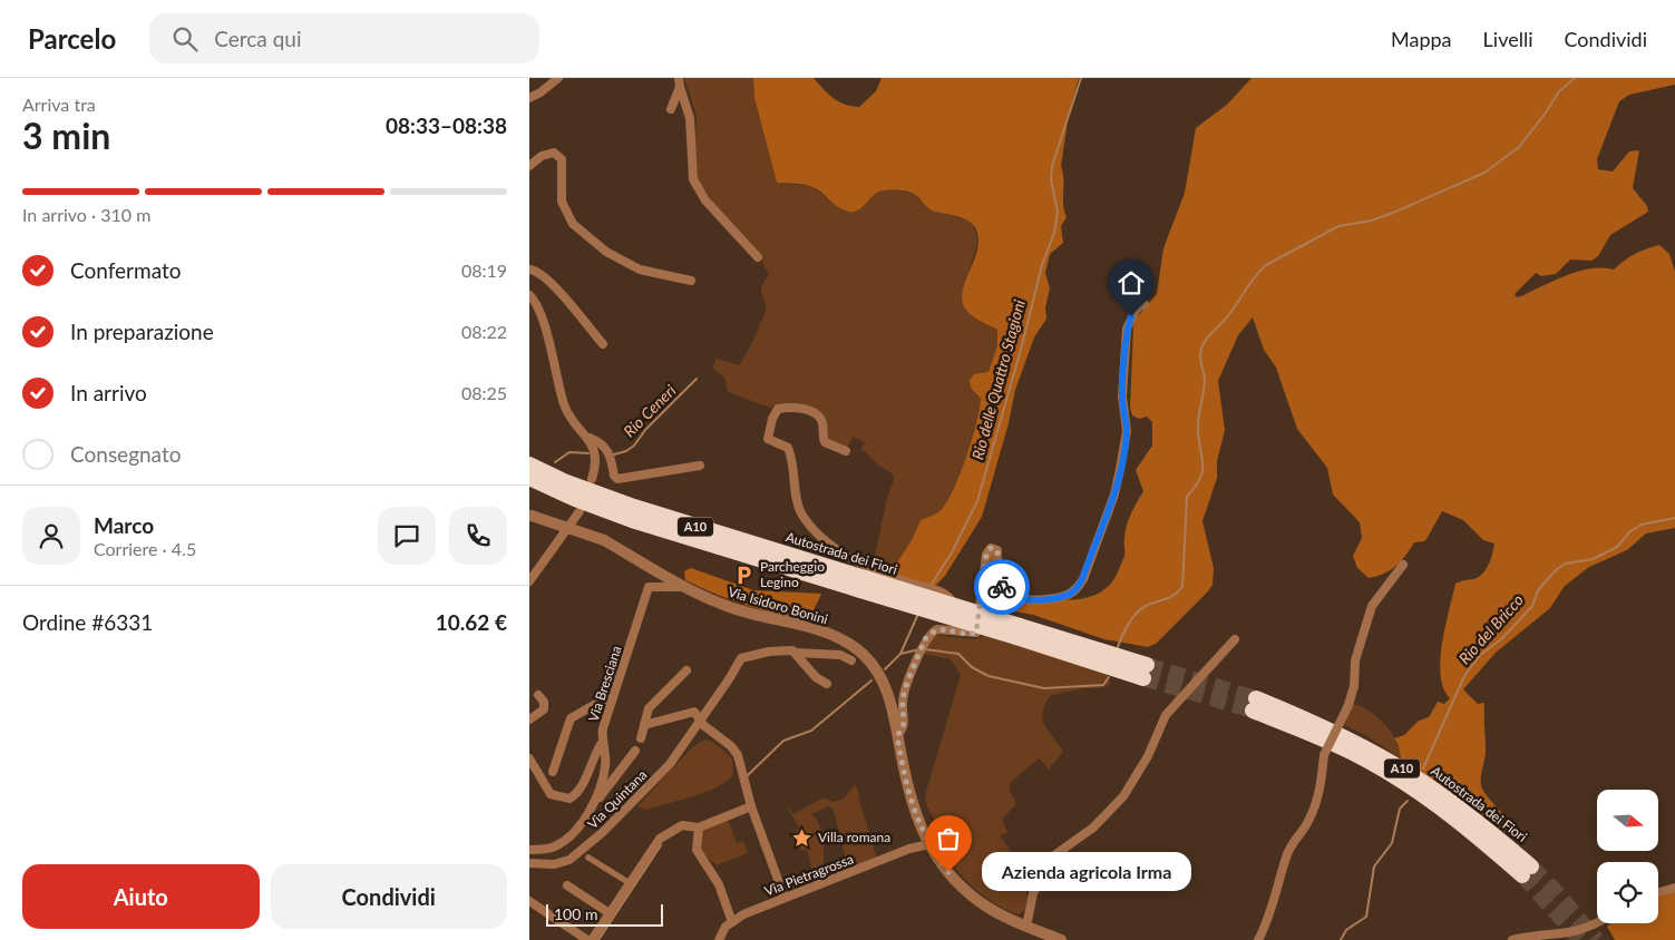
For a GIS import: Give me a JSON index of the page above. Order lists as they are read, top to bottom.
{
  "streets": {
    "highway": ["A10", "Autostrada dei Fiori"],
    "street": [
      "Via Isidoro Bonini",
      "Via Bresciana",
      "Via Quintana",
      "Via Pietragrossa"
    ]
  },
  "crossings": [
    ["A10", "Autostrada dei Fiori"],
    ["Via Isidoro Bonini", "Via Bresciana"],
    ["Via Isidoro Bonini", "Via Pietragrossa"]
  ],
  "water": ["Rio delle Quattro Stagioni", "Rio Ceneri", "Rio del Bricco"],
  "places": {
    "parking": ["Parcheggio Legino"],
    "place": ["Villa romana"],
    "other": ["Azienda agricola Irma"]
  },
  "scale_bar": "100 m",
  "north": "right",
  "page": {
    "header": "Parcelo",
    "search": "Cerca qui",
    "nav": ["Mappa", "Livelli", "Condividi"],
    "heading": ["3 min", "Arriva tra", "08:33–08:38"],
    "panel": [
      "Marco",
      "Corriere · 4.5",
      "Ordine #6331",
      "10.62 €"
    ],
    "bar": "In arrivo · 310 m",
    "list": [
      ["Confermato", "08:19"],
      ["In preparazione", "08:22"],
      ["In arrivo", "08:25"],
      "Consegnato"
    ],
    "bubble": "Azienda agricola Irma",
    "buttons": ["Aiuto", "Condividi"],
    "scale": "100 m"
  }
}
